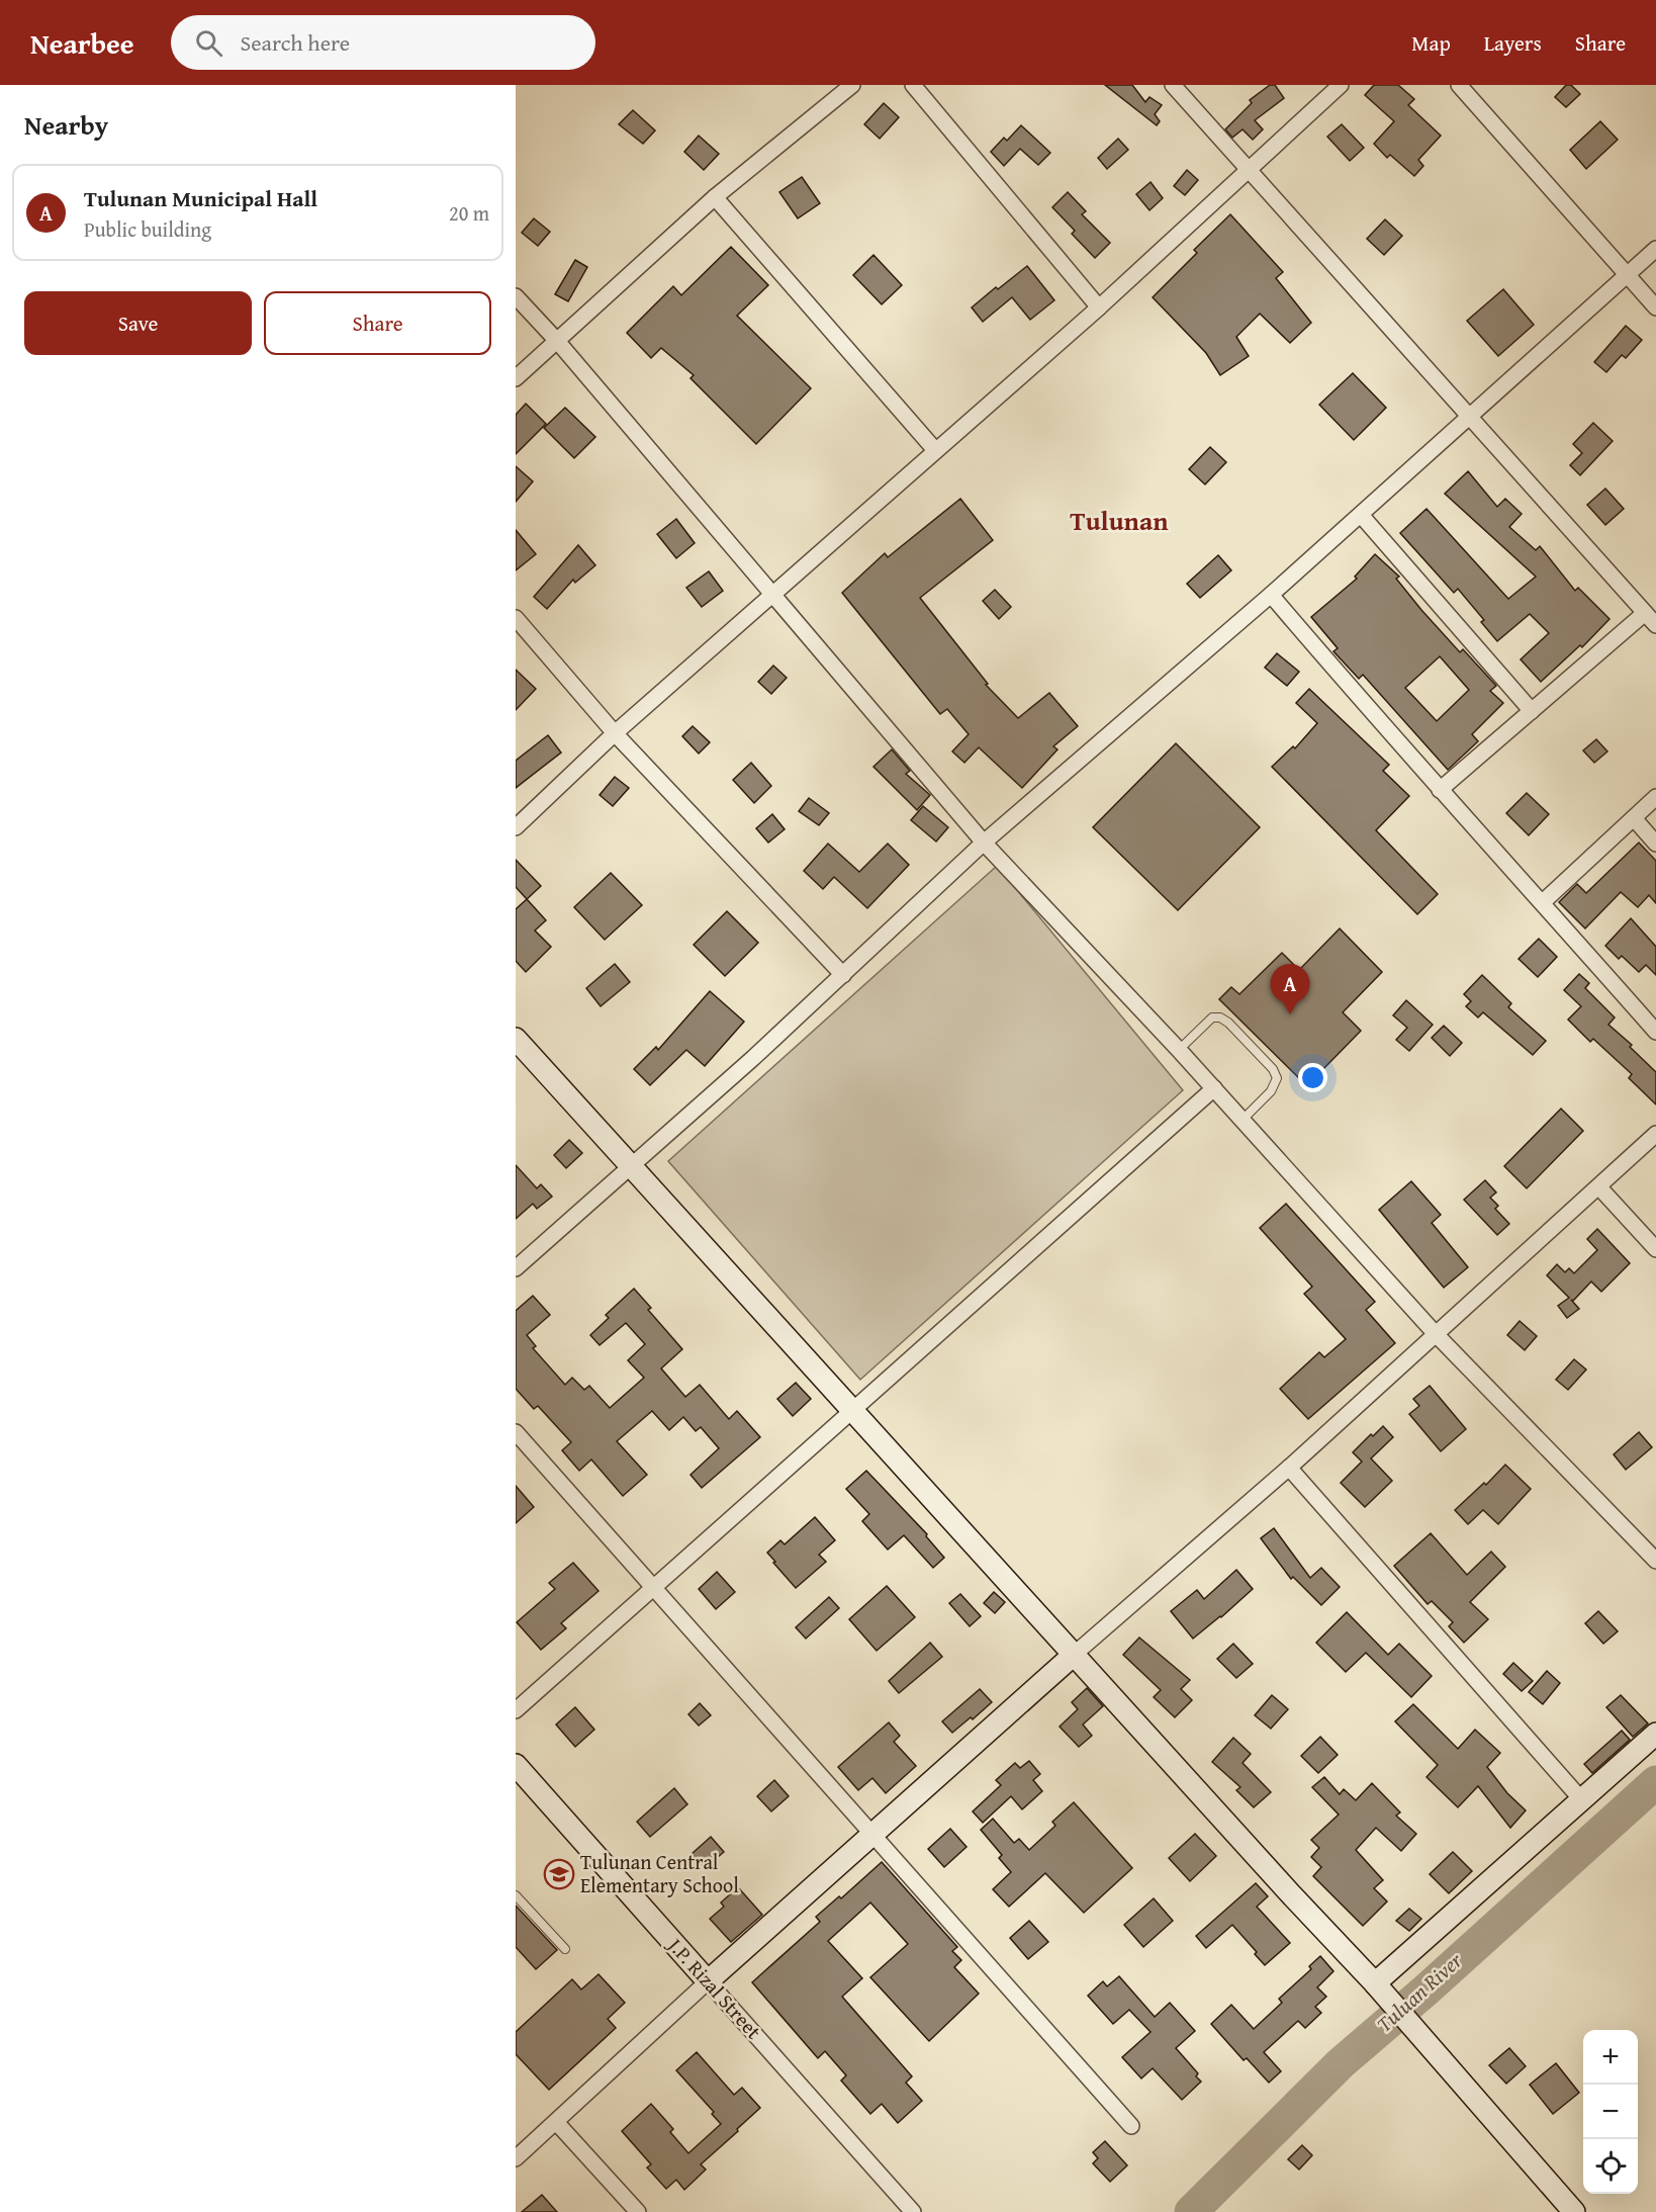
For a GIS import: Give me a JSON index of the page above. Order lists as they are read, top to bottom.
{
  "streets": {
    "main road": ["J.P. Rizal Street"]
  },
  "districts": ["Tulunan"],
  "water": ["Tuluan River"],
  "places": {
    "school or university": ["Tulunan Central Elementary School"]
  },
  "page": {
    "header": "Nearbee",
    "search": "Search here",
    "nav": ["Map", "Layers", "Share"],
    "heading": "Nearby",
    "list": [
      {
        "mark": "A",
        "name": "Tulunan Municipal Hall",
        "note": "Public building",
        "value": "20 m"
      }
    ],
    "buttons": ["Save", "Share"],
    "pins": "A",
    "map_buttons": ["+", "−"]
  }
}
